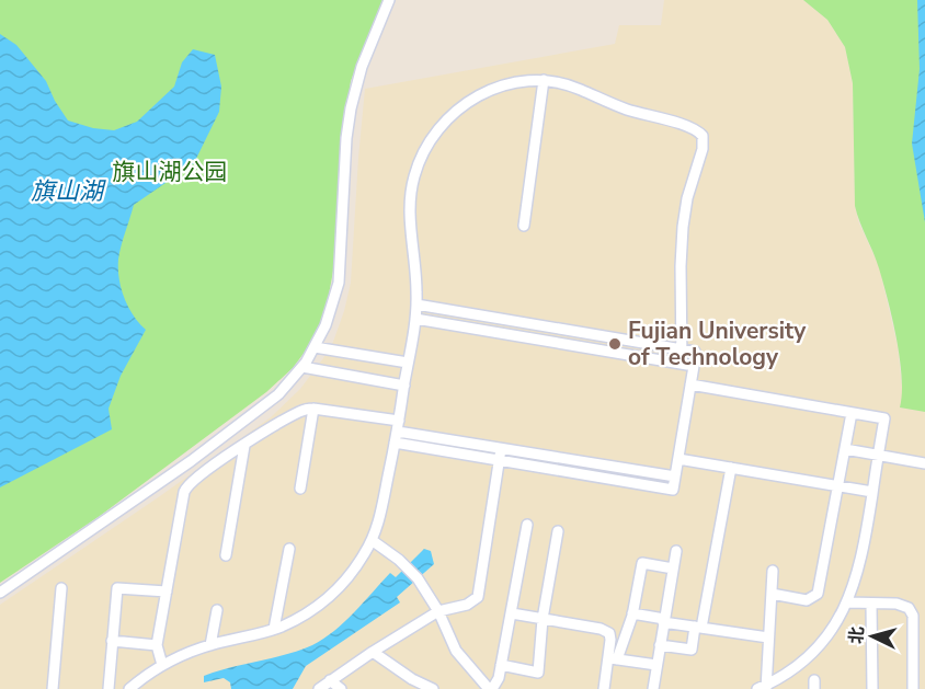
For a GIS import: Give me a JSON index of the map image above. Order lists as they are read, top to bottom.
{
  "water": ["旗山湖"],
  "parks": ["旗山湖公园"],
  "places": ["Fujian University of Technology"],
  "north": "left"
}
